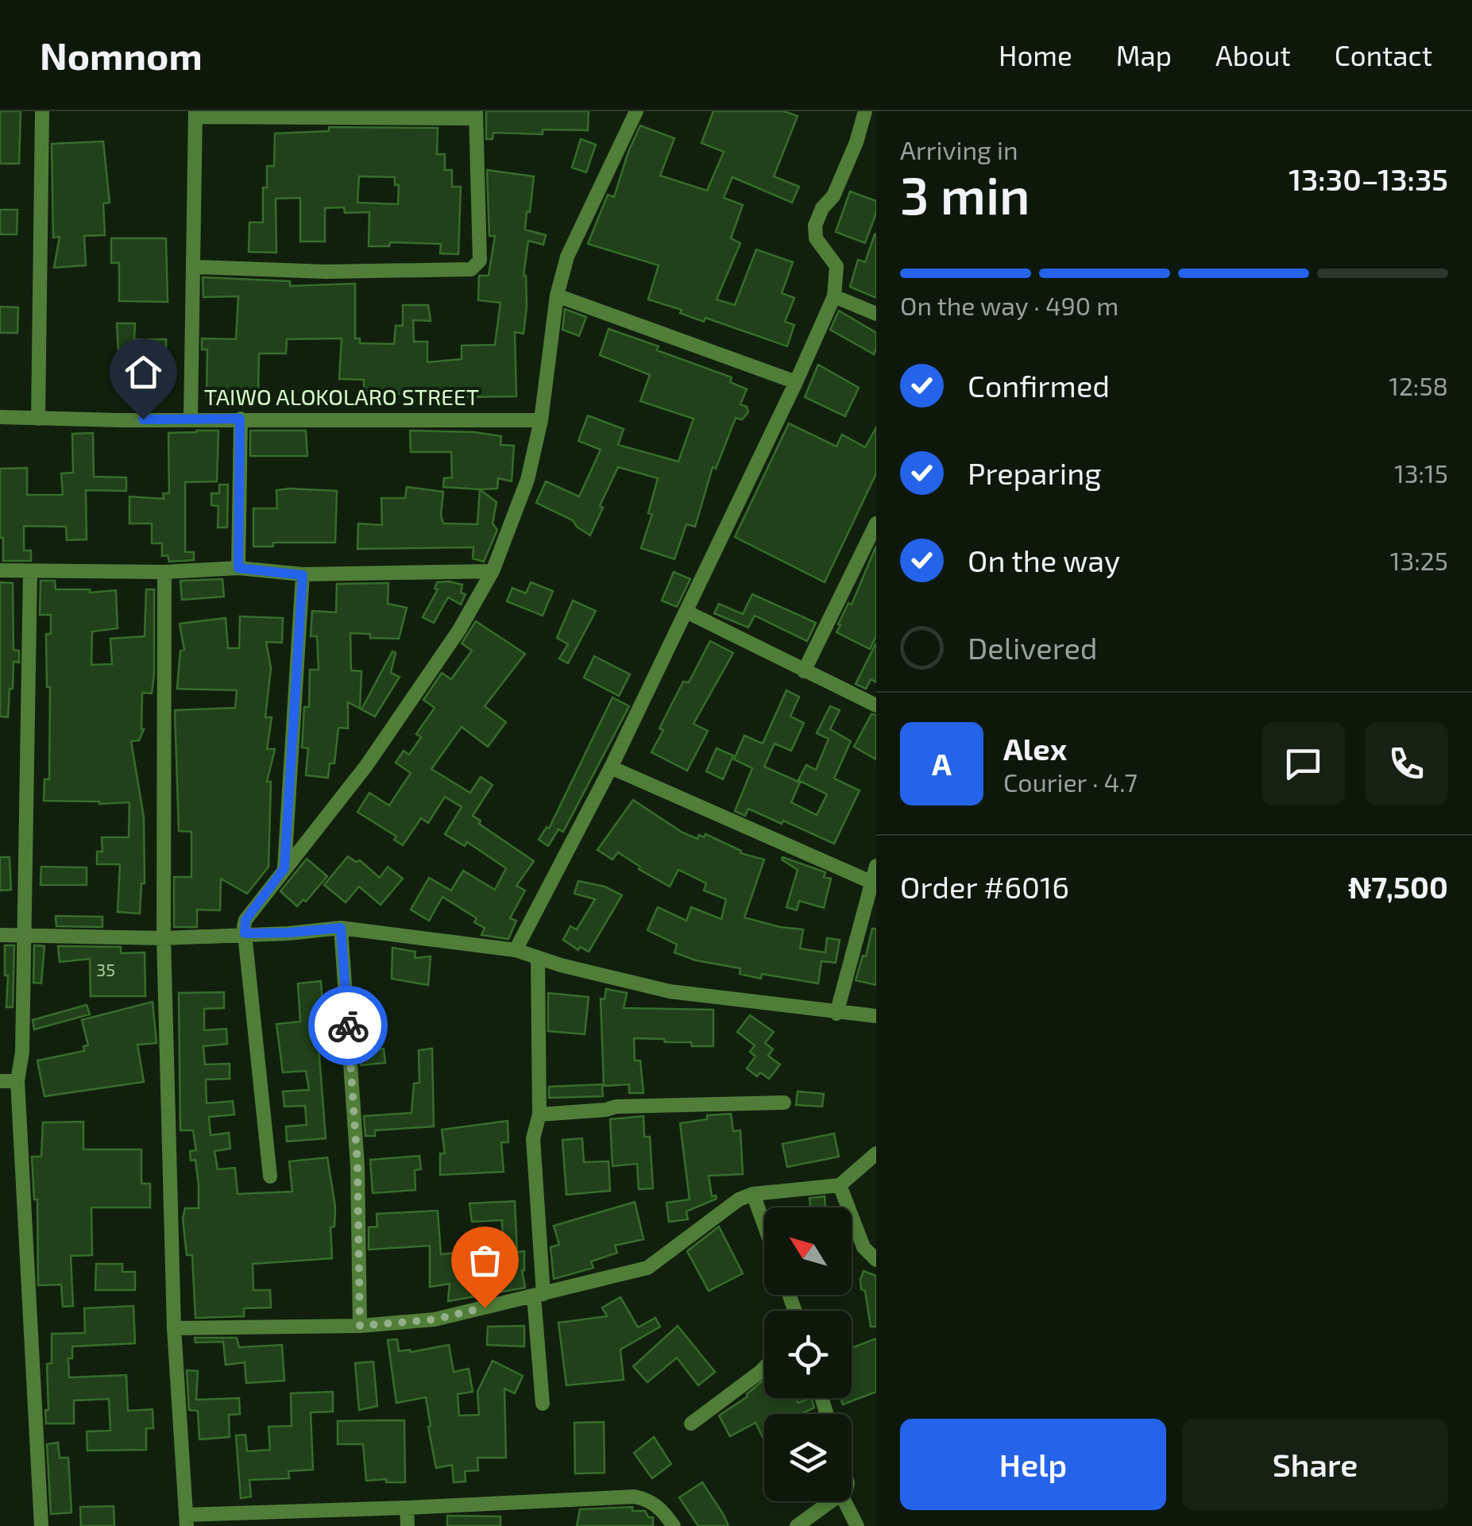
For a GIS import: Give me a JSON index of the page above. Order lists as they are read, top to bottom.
{
  "streets": {
    "street": ["TAIWO ALOKOLARO STREET"]
  },
  "house_numbers": ["35"],
  "north": "top left",
  "page": {
    "header": "Nomnom",
    "nav": [
      "Home",
      "Map",
      "About",
      "Contact"
    ],
    "heading": ["3 min", "Arriving in", "13:30–13:35"],
    "panel": [
      "Alex",
      "Courier · 4.7",
      "Order #6016",
      "₦7,500"
    ],
    "bar": "On the way · 490 m",
    "list": [
      ["Confirmed", "12:58"],
      ["Preparing", "13:15"],
      ["On the way", "13:25"],
      "Delivered"
    ],
    "round": "A",
    "buttons": ["Help", "Share"]
  }
}
